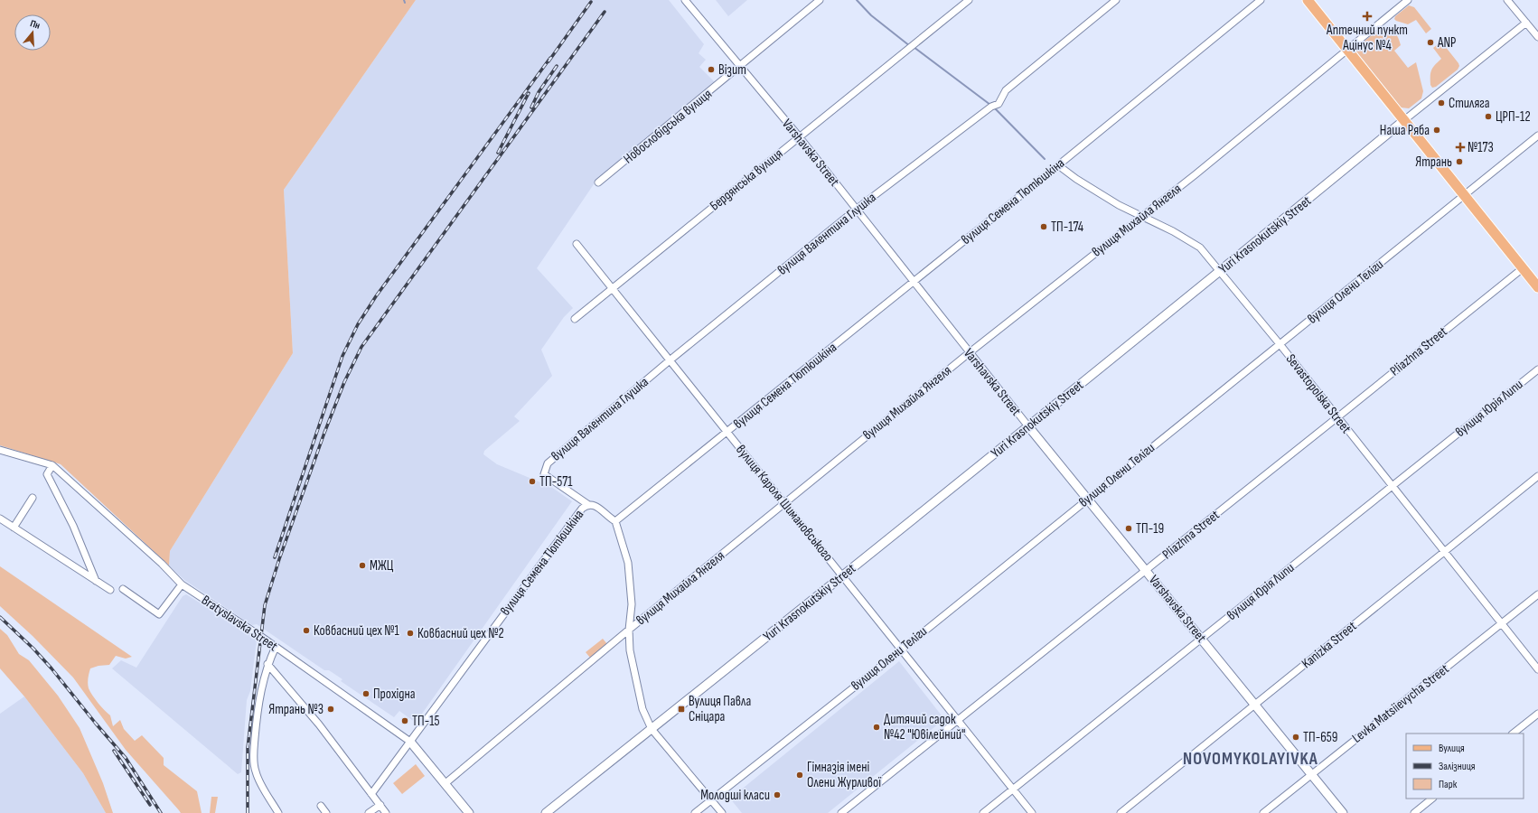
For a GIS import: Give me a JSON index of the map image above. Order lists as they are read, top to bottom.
{
  "streets": {
    "street": [
      "Новослобідська вулиця",
      "Varshavska Street",
      "Бердянська вулиця",
      "вулиця Семена Тютюшкіна",
      "вулиця Михайла Янгеля",
      "вулиця Валентина Глушка",
      "Yuri Krasnokutskiy Street",
      "вулиця Олени Теліги",
      "Pliazhna Street",
      "Sevastopolska Street",
      "вулиця Юрія Липи",
      "вулиця Кароля Шимановського",
      "Bratyslavska Street",
      "Kanizka Street",
      "Levka Matsiievycha Street"
    ]
  },
  "crossings": [
    ["Новослобідська вулиця", "Varshavska Street"],
    ["Varshavska Street", "Бердянська вулиця"],
    ["Varshavska Street", "вулиця Семена Тютюшкіна"],
    ["Varshavska Street", "вулиця Михайла Янгеля"],
    ["Varshavska Street", "вулиця Валентина Глушка"],
    ["Varshavska Street", "Yuri Krasnokutskiy Street"],
    ["Varshavska Street", "вулиця Олени Теліги"],
    ["Varshavska Street", "Pliazhna Street"],
    ["Varshavska Street", "вулиця Юрія Липи"],
    ["Varshavska Street", "Kanizka Street"],
    ["Varshavska Street", "Levka Matsiievycha Street"],
    ["Бердянська вулиця", "вулиця Кароля Шимановського"],
    ["вулиця Семена Тютюшкіна", "вулиця Валентина Глушка"],
    ["вулиця Семена Тютюшкіна", "Sevastopolska Street"],
    ["вулиця Семена Тютюшкіна", "вулиця Кароля Шимановського"],
    ["вулиця Семена Тютюшкіна", "Bratyslavska Street"],
    ["вулиця Михайла Янгеля", "Sevastopolska Street"],
    ["вулиця Михайла Янгеля", "вулиця Кароля Шимановського"],
    ["вулиця Михайла Янгеля", "Bratyslavska Street"],
    ["вулиця Валентина Глушка", "вулиця Кароля Шимановського"],
    ["Yuri Krasnokutskiy Street", "Sevastopolska Street"],
    ["Yuri Krasnokutskiy Street", "вулиця Кароля Шимановського"],
    ["вулиця Олени Теліги", "Sevastopolska Street"],
    ["вулиця Олени Теліги", "вулиця Кароля Шимановського"],
    ["Pliazhna Street", "Sevastopolska Street"],
    ["Pliazhna Street", "вулиця Кароля Шимановського"],
    ["Sevastopolska Street", "вулиця Юрія Липи"],
    ["Sevastopolska Street", "Kanizka Street"],
    ["Sevastopolska Street", "Levka Matsiievycha Street"],
    ["вулиця Юрія Липи", "вулиця Кароля Шимановського"]
  ],
  "districts": ["NOVOMYKOLAYIVKA"],
  "places": {
    "health": ["Аптечний пункт Ацінус №4", "№173"],
    "other": [
      "ANP",
      "Візит",
      "Стиляга",
      "ЦРП-12",
      "Наша Ряба",
      "Ятрань",
      "ТП-174",
      "ТП-571",
      "ТП-19",
      "МЖЦ",
      "Ковбасний цех №1",
      "Ковбасний цех №2",
      "Прохідна",
      "Ятрань №3",
      "ТП-15",
      "Дитячий садок №42 \"Ювілейний\"",
      "ТП-659",
      "Гімназія імені Олени Журливої",
      "Молодші класи"
    ],
    "transit": ["Вулиця Павла Сніцара"]
  },
  "legend": ["Вулиця", "Залізниця", "Парк"],
  "north": "top"
}
